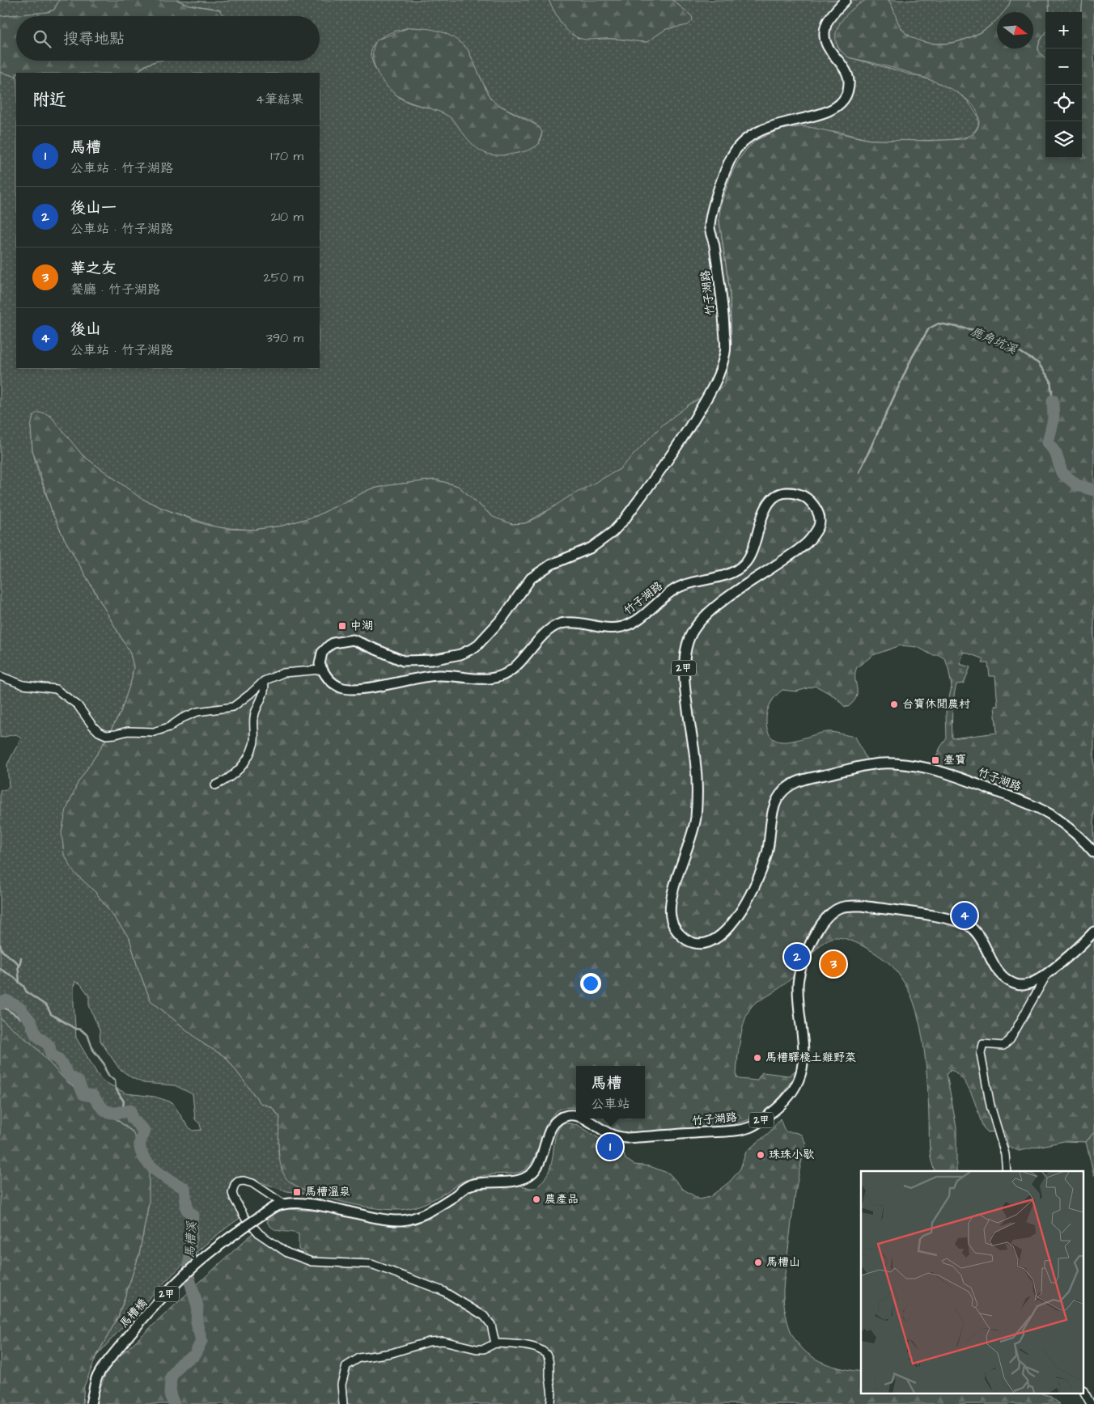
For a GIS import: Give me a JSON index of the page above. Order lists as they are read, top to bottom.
{
  "streets": {
    "main road": ["竹子湖路", "2甲", "馬槽橋"]
  },
  "crossings": [
    ["竹子湖路", "馬槽橋"]
  ],
  "water": ["鹿角坑溪", "馬槽溪"],
  "places": {
    "transit": ["中湖", "臺寶", "馬槽溫泉"],
    "other": [
      "台寶休閒農村",
      "馬槽驛棧土雞野菜",
      "珠珠小歇",
      "農產品",
      "馬槽山"
    ]
  },
  "north": "right",
  "page": {
    "map_buttons": ["+", "−"],
    "search": "搜尋地點",
    "heading": ["附近", "4筆結果"],
    "list": [
      {
        "mark": "1",
        "name": "馬槽",
        "note": "公車站 · 竹子湖路",
        "value": "170 m"
      },
      {
        "mark": "2",
        "name": "後山一",
        "note": "公車站 · 竹子湖路",
        "value": "210 m"
      },
      {
        "mark": "3",
        "name": "華之友",
        "note": "餐廳 · 竹子湖路",
        "value": "250 m"
      },
      {
        "mark": "4",
        "name": "後山",
        "note": "公車站 · 竹子湖路",
        "value": "390 m"
      }
    ],
    "pins": [
      "4",
      "2",
      "3",
      "1"
    ],
    "popup": ["馬槽", "公車站"]
  }
}
